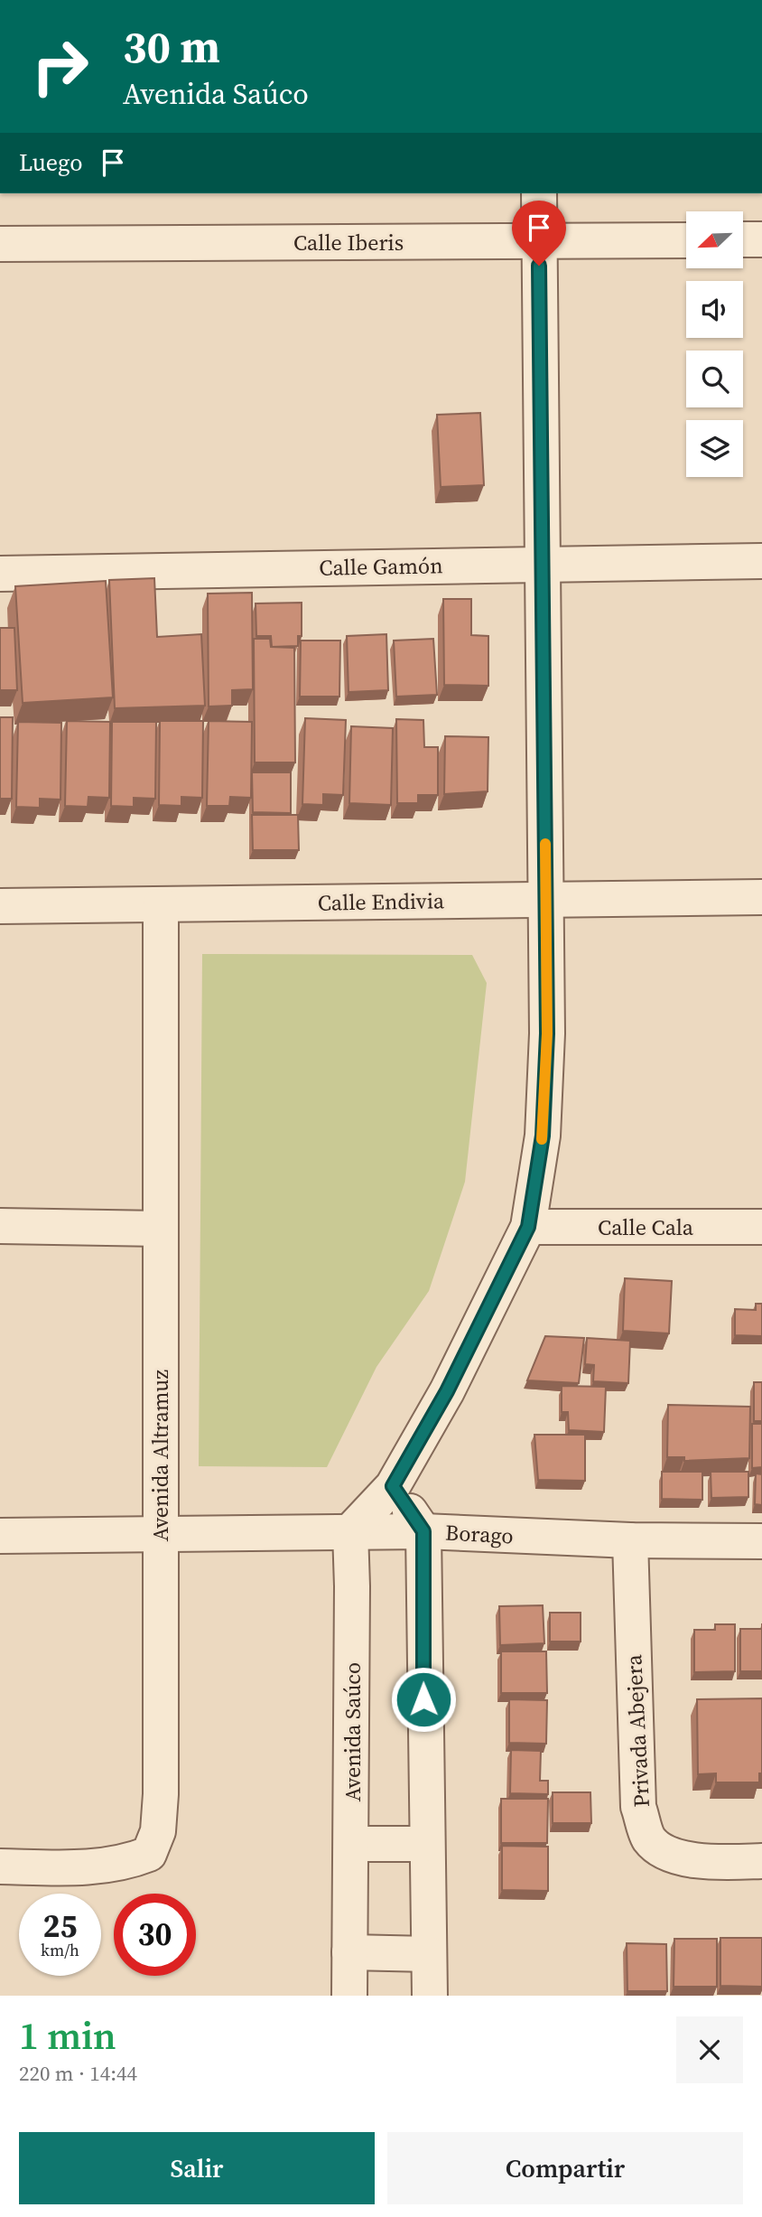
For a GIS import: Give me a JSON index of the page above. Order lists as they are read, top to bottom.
{
  "streets": {
    "street": [
      "Calle Iberis",
      "Calle Gamón",
      "Calle Endivia",
      "Calle Cala",
      "Avenida Altramuz",
      "Borago",
      "Privada Abejera",
      "Avenida Saúco"
    ]
  },
  "crossings": [
    ["Calle Endivia", "Avenida Altramuz"],
    ["Avenida Altramuz", "Borago"],
    ["Borago", "Privada Abejera"],
    ["Borago", "Avenida Saúco"]
  ],
  "north": "bottom left",
  "page": {
    "turn": ["30 m", "Avenida Saúco"],
    "then": "Luego",
    "speed": "25 km/h",
    "limit": "30",
    "heading": ["1 min", "220 m · 14:44"],
    "buttons": ["Salir", "Compartir"]
  }
}
